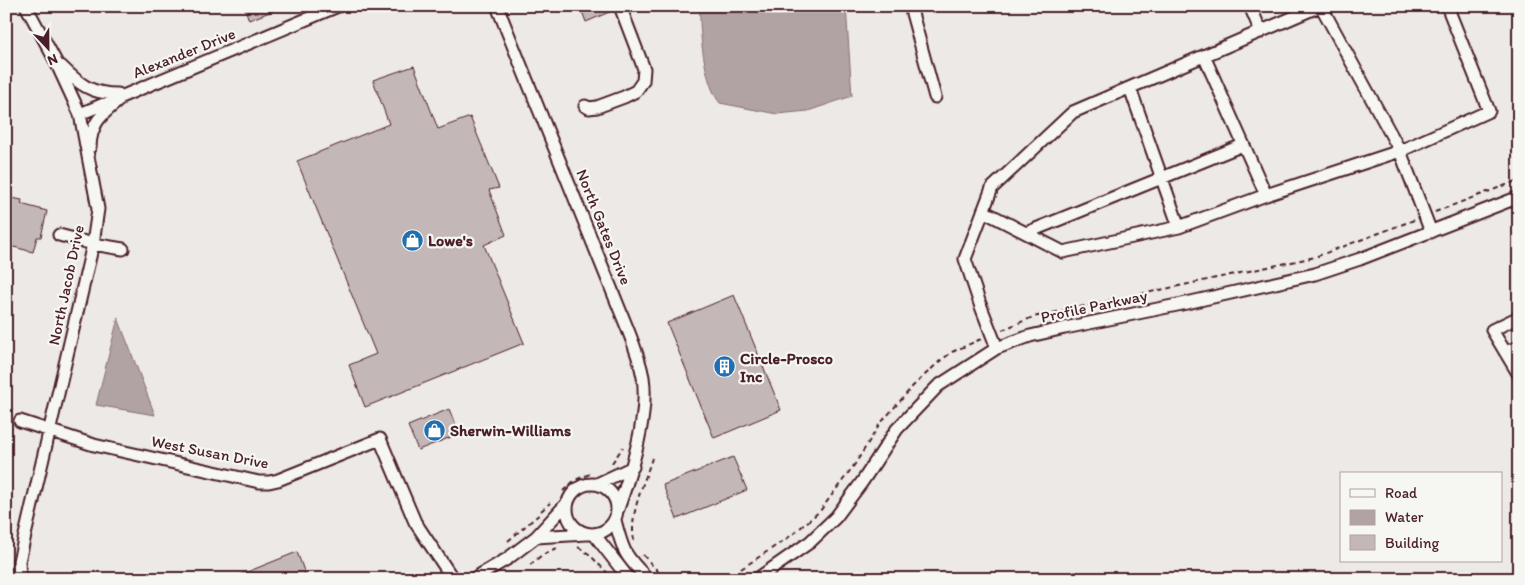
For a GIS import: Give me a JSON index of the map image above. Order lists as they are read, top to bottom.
{
  "streets": {
    "street": [
      "Alexander Drive",
      "North Gates Drive",
      "North Jacob Drive",
      "Profile Parkway",
      "West Susan Drive"
    ]
  },
  "crossings": [
    ["Alexander Drive", "North Jacob Drive"],
    ["North Jacob Drive", "West Susan Drive"]
  ],
  "places": {
    "shop": ["Lowe's", "Sherwin-Williams"],
    "building": ["Circle-Prosco Inc"]
  },
  "legend": ["Road", "Water", "Building"],
  "north": "bottom"
}
